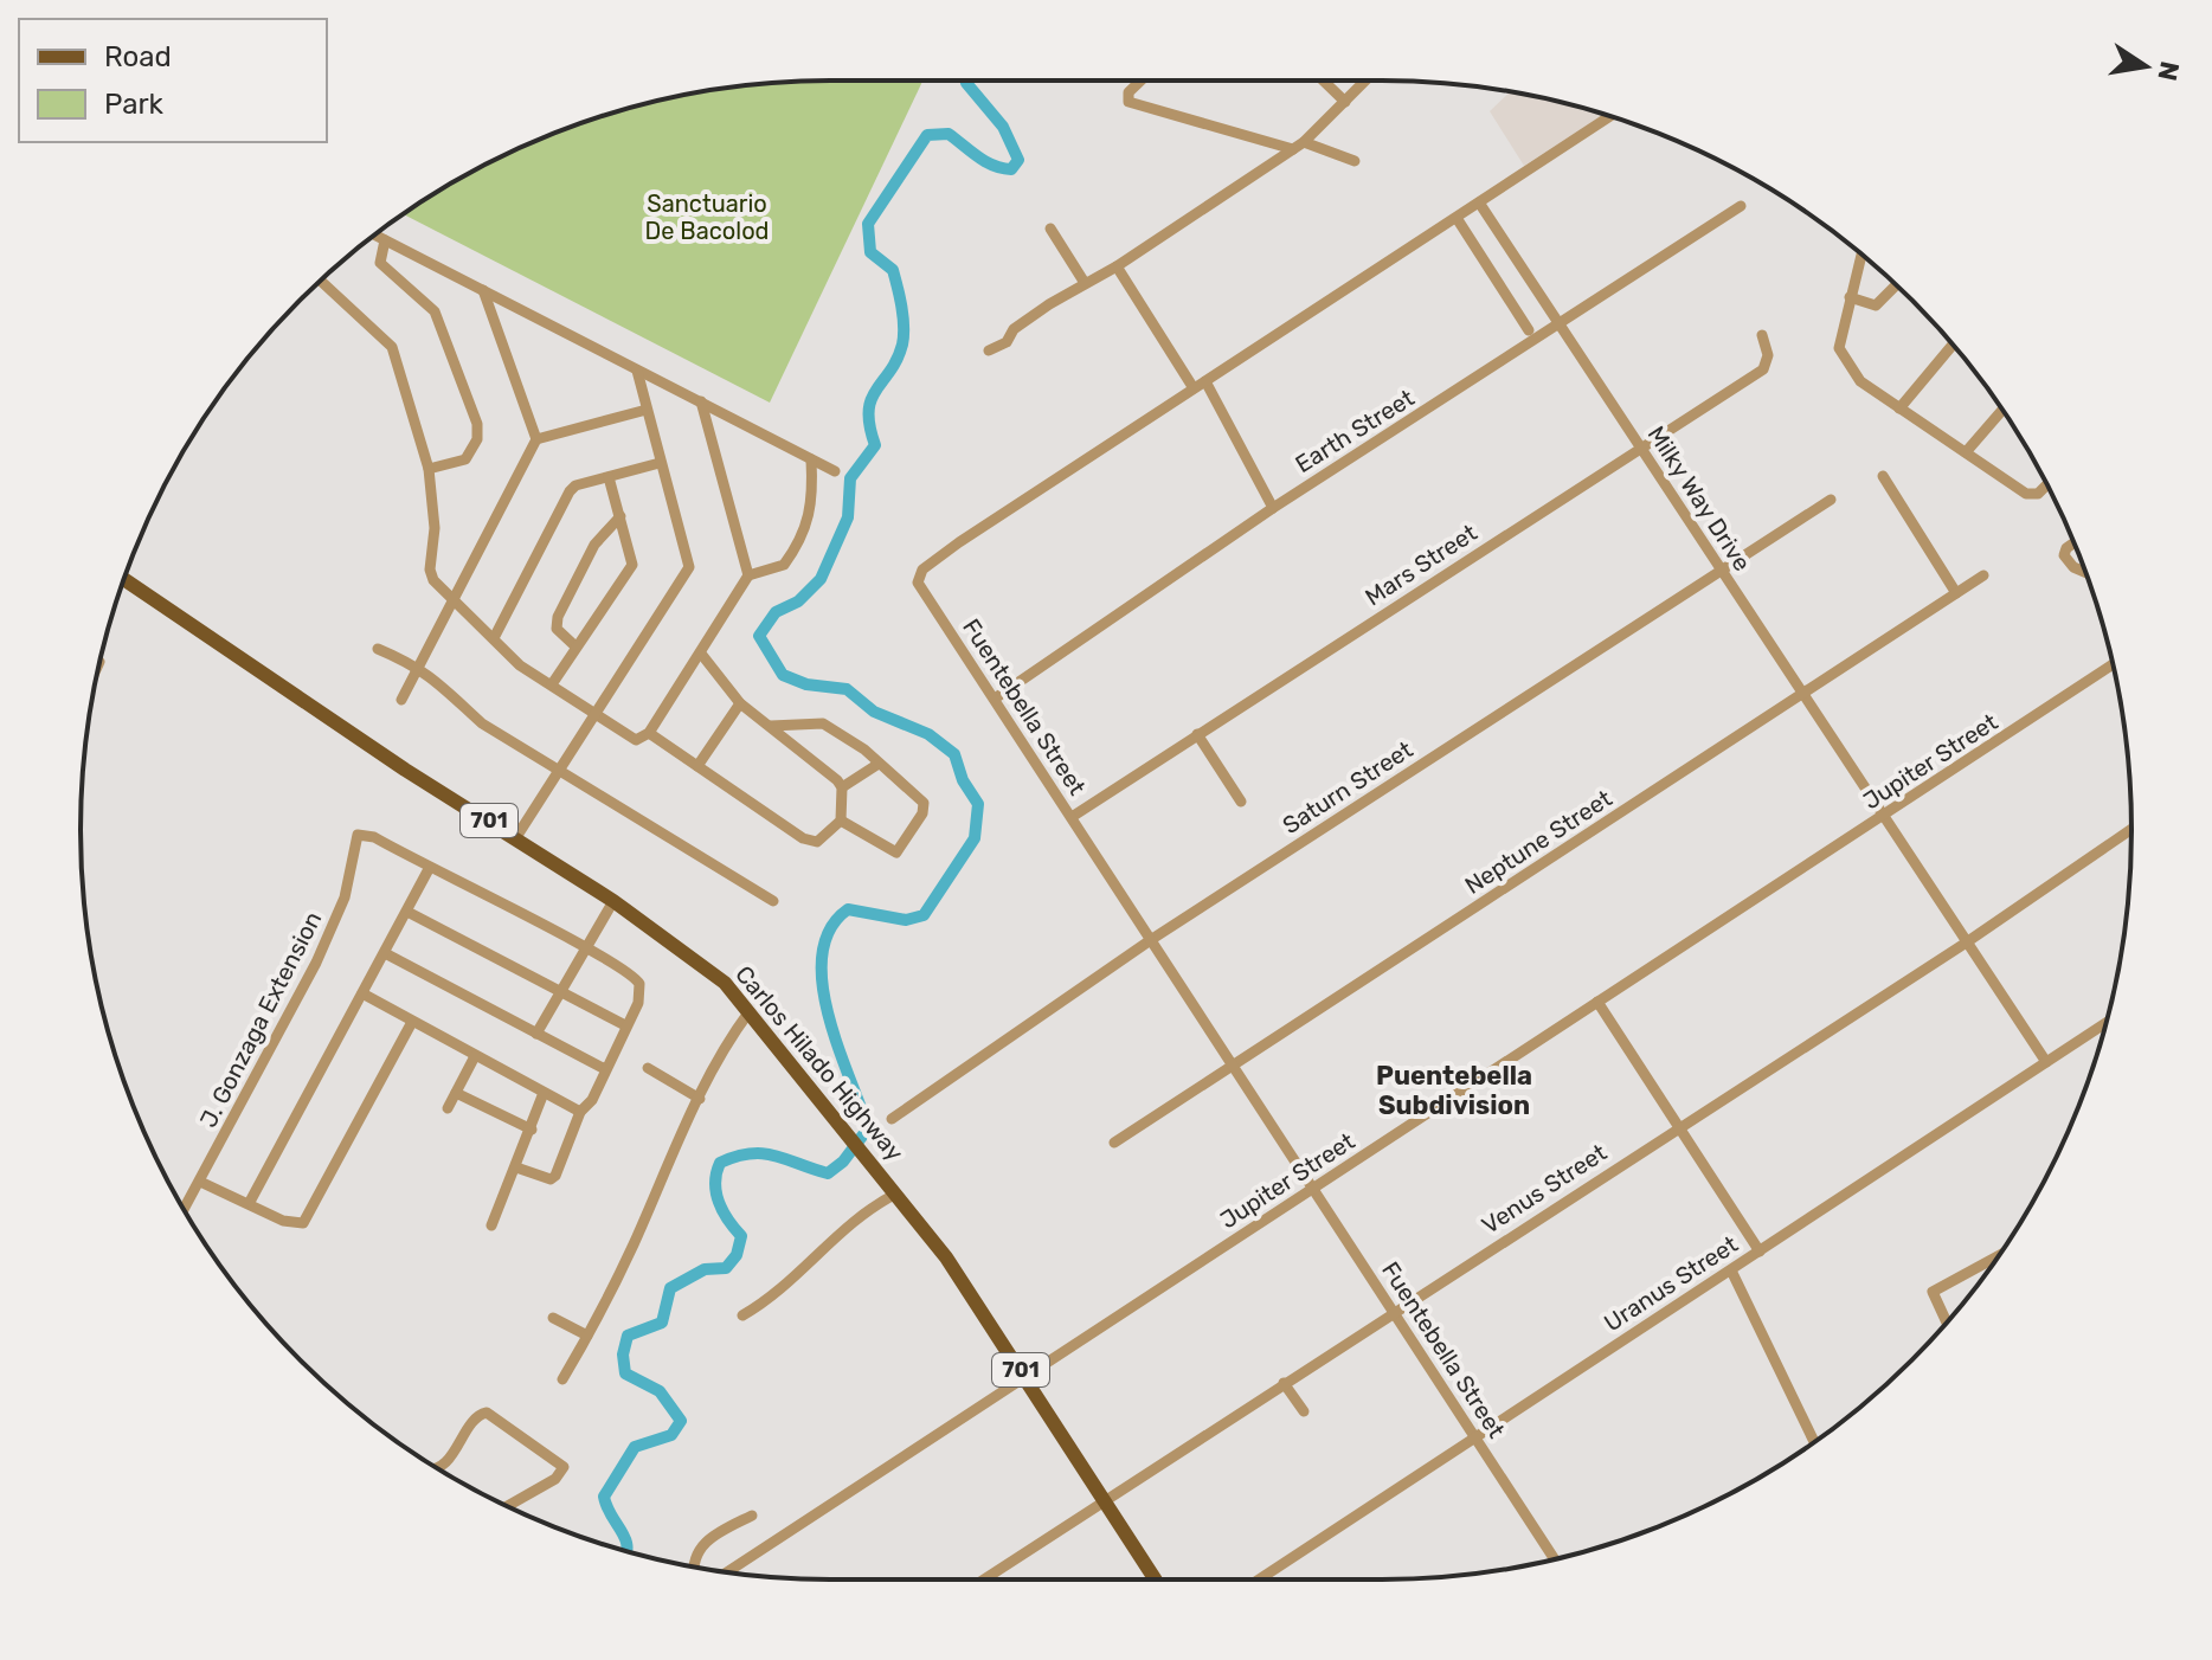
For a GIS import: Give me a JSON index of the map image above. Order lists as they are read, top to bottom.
{
  "streets": {
    "main road": ["701", "Carlos Hilado Highway"],
    "street": [
      "Earth Street",
      "Milky Way Drive",
      "Mars Street",
      "Fuentebella Street",
      "Jupiter Street",
      "Saturn Street",
      "Neptune Street",
      "J. Gonzaga Extension",
      "Venus Street",
      "Uranus Street"
    ]
  },
  "crossings": [
    ["Earth Street", "Milky Way Drive"],
    ["Earth Street", "Fuentebella Street"],
    ["Milky Way Drive", "Mars Street"],
    ["Milky Way Drive", "Fuentebella Street"],
    ["Milky Way Drive", "Jupiter Street"],
    ["Milky Way Drive", "Saturn Street"],
    ["Milky Way Drive", "Neptune Street"],
    ["Milky Way Drive", "Venus Street"],
    ["Milky Way Drive", "Uranus Street"],
    ["Mars Street", "Fuentebella Street"],
    ["Fuentebella Street", "Jupiter Street"],
    ["Fuentebella Street", "Saturn Street"],
    ["Fuentebella Street", "Neptune Street"],
    ["Fuentebella Street", "Venus Street"],
    ["Fuentebella Street", "Uranus Street"],
    ["Jupiter Street", "Carlos Hilado Highway"],
    ["Carlos Hilado Highway", "Venus Street"]
  ],
  "districts": ["Puentebella Subdivision"],
  "parks": ["Sanctuario De Bacolod"],
  "legend": ["Road", "Park"],
  "north": "right"
}
